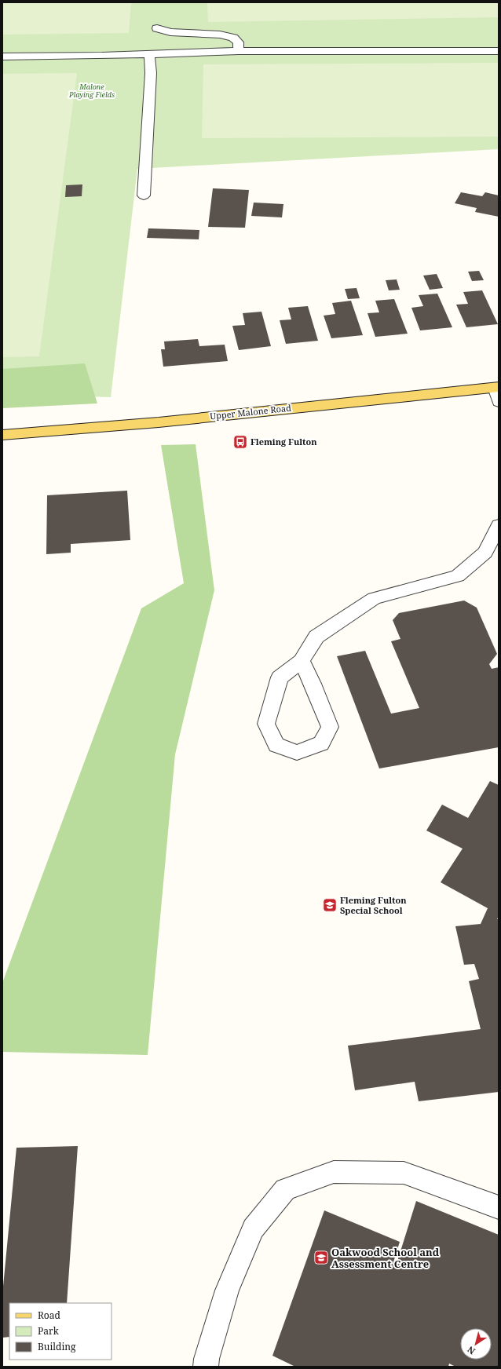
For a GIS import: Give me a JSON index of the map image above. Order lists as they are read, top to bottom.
{
  "streets": {
    "main road": ["Upper Malone Road"]
  },
  "parks": ["Malone Playing Fields"],
  "places": {
    "bus stop": ["Fleming Fulton"],
    "school or university": ["Fleming Fulton Special School", "Oakwood School and Assessment Centre"]
  },
  "legend": ["Road", "Park", "Building"],
  "north": "bottom left"
}
